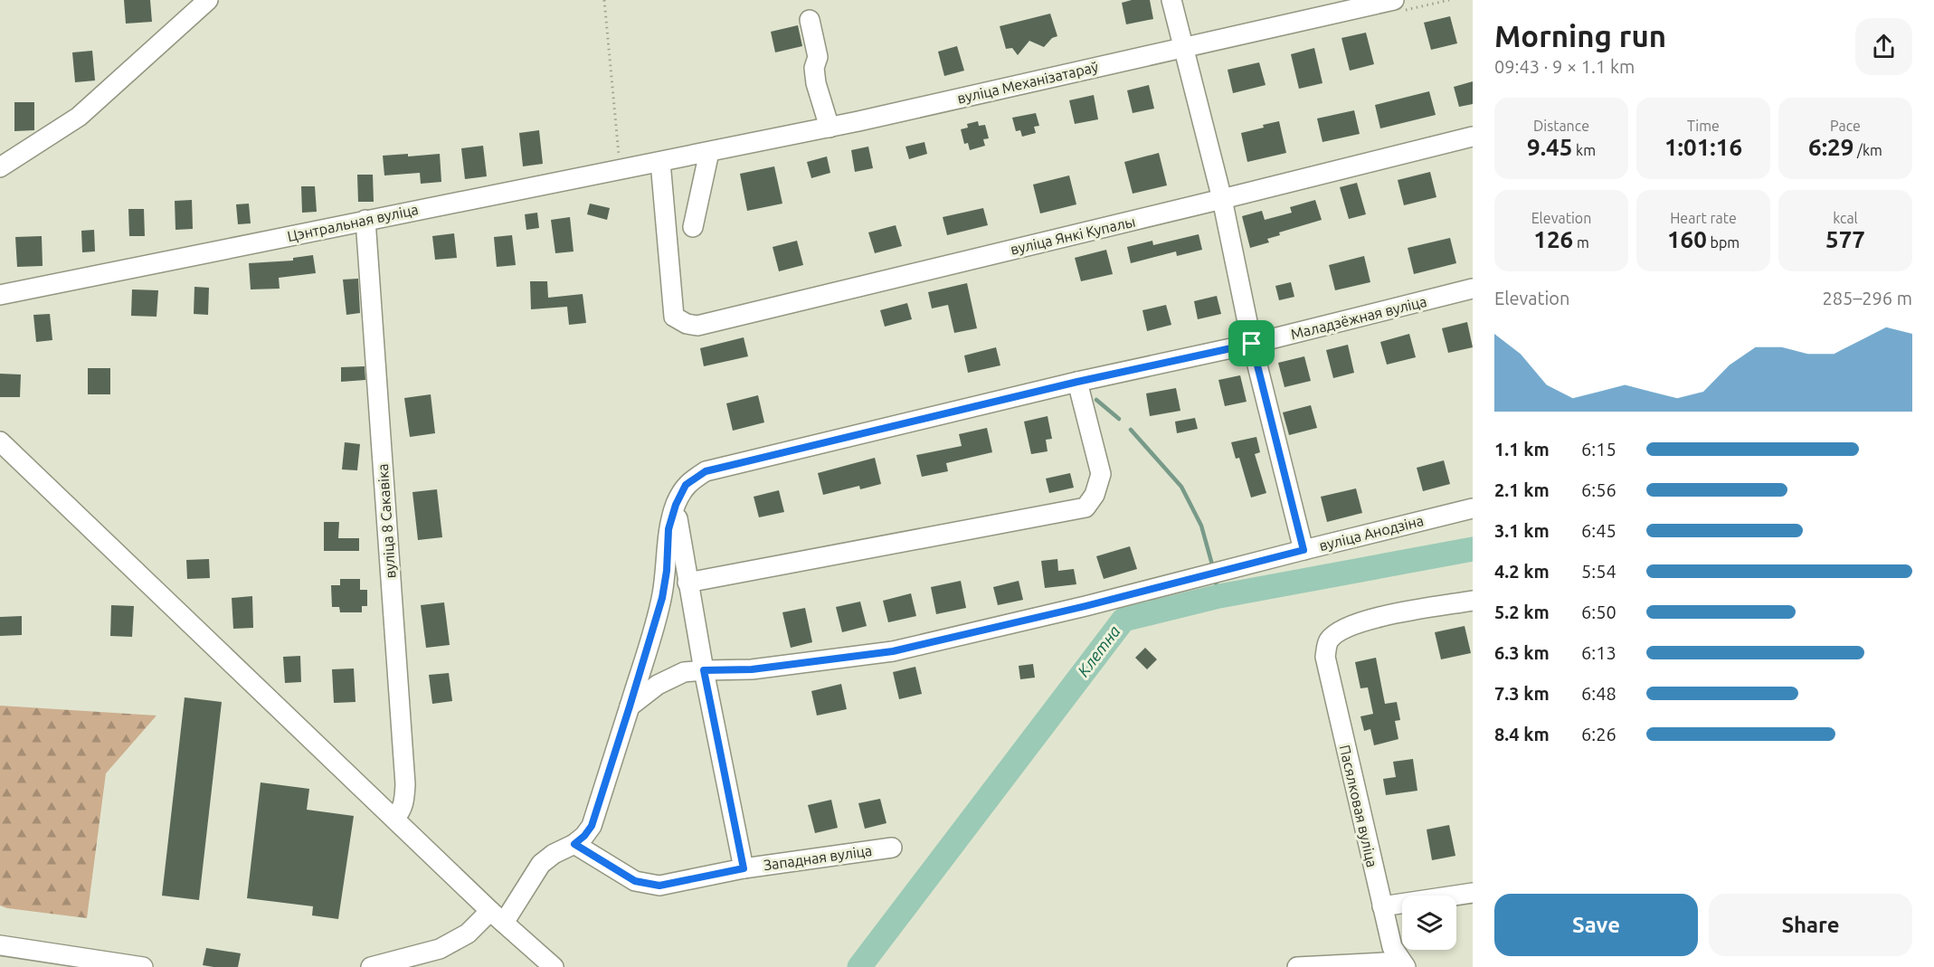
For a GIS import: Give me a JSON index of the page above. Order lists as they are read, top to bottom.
{
  "streets": {
    "street": [
      "вуліца Механізатараў",
      "Цэнтральная вуліца",
      "вуліца Янкі Купалы",
      "Маладзёжная вуліца",
      "вуліца 8 Сакавіка",
      "вуліца Анодзіна",
      "Пасялковая вуліца",
      "Западная вуліца"
    ]
  },
  "crossings": [
    ["вуліца Механізатараў", "Цэнтральная вуліца"],
    ["вуліца Механізатараў", "вуліца Янкі Купалы"],
    ["Цэнтральная вуліца", "вуліца Янкі Купалы"],
    ["Цэнтральная вуліца", "вуліца 8 Сакавіка"]
  ],
  "water": ["Клетна"],
  "page": {
    "heading": ["Morning run", "09:43 · 9 × 1.1 km"],
    "stats": [
      ["Distance", "9.45 km"],
      ["Time", "1:01:16"],
      ["Pace", "6:29 /km"],
      ["Elevation", "126 m"],
      ["Heart rate", "160 bpm"],
      ["kcal", "577"]
    ],
    "chart": ["Elevation", "285–296 m"],
    "list": [
      {
        "name": "1.1 km",
        "note": "6:15"
      },
      {
        "name": "2.1 km",
        "note": "6:56"
      },
      {
        "name": "3.1 km",
        "note": "6:45"
      },
      {
        "name": "4.2 km",
        "note": "5:54"
      },
      {
        "name": "5.2 km",
        "note": "6:50"
      },
      {
        "name": "6.3 km",
        "note": "6:13"
      },
      {
        "name": "7.3 km",
        "note": "6:48"
      },
      {
        "name": "8.4 km",
        "note": "6:26"
      }
    ],
    "buttons": ["Save", "Share"]
  }
}
